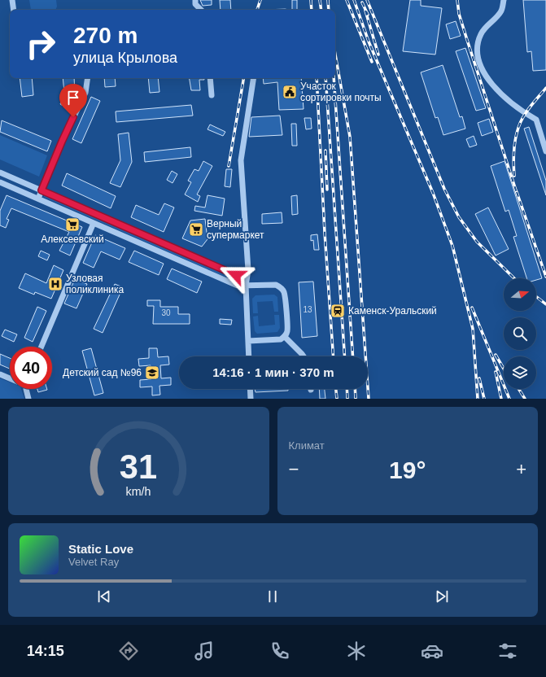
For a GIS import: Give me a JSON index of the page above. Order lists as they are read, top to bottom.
{
  "places": {
    "public building": ["Участок сортировки почты"],
    "supermarket": ["Алексеевский", "Верный супермаркет"],
    "hospital": ["Узловая поликлиника"],
    "station": ["Каменск-Уральский"],
    "school or university": ["Детский сад №96"]
  },
  "house_numbers": ["13", "30"],
  "north": "right",
  "page": {
    "turn": ["270 m", "улица Крылова"],
    "limit": "40",
    "trip": "14:16 · 1 мин · 370 m",
    "tile": "Климат",
    "heat": ["−", "19°", "+"],
    "song": ["Static Love", "Velvet Ray"],
    "tabs": "14:15",
    "gauge": ["31", "km/h"]
  }
}
